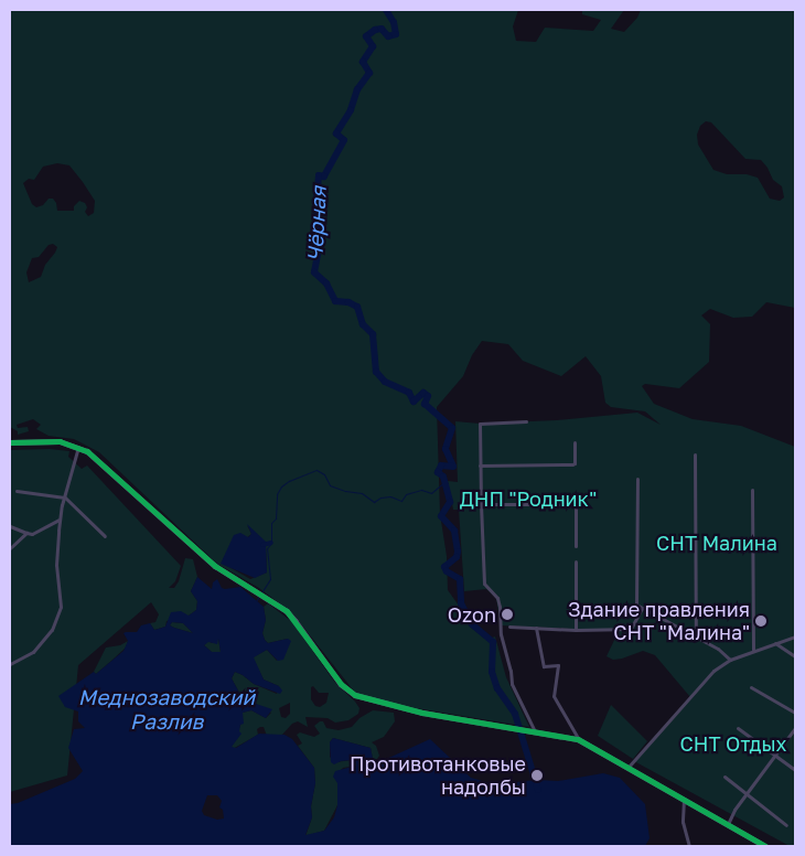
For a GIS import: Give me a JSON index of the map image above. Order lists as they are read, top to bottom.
{
  "water": ["Чёрная", "Меднозаводский Разлив"],
  "parks": ["ДНП \"Родник\"", "СНТ Малина", "СНТ Отдых"],
  "places": ["Ozon", "Здание правления СНТ \"Малина\"", "Противотанковые надолбы"]
}
